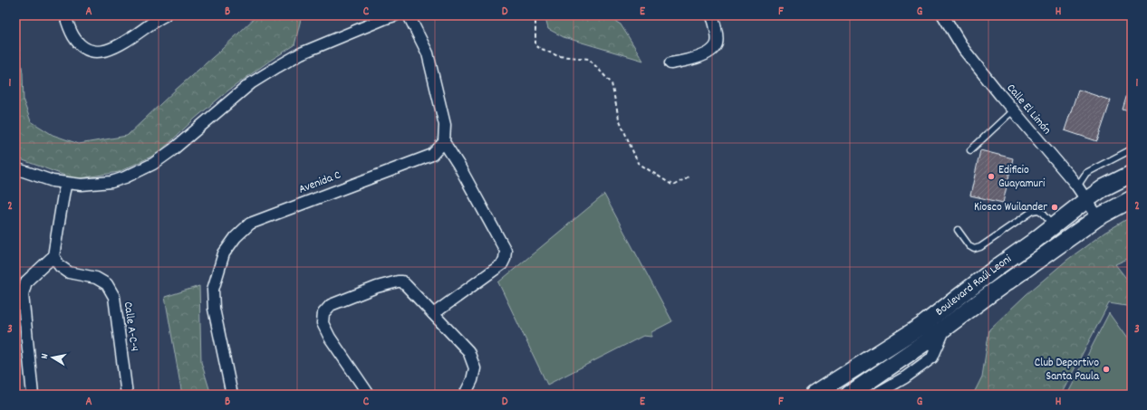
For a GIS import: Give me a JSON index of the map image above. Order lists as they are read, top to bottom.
{
  "streets": {
    "main road": ["Boulevard Raúl Leoni"],
    "street": ["Calle El Limón", "Avenida C", "Calle A-C-4"]
  },
  "crossings": [
    ["Calle El Limón", "Boulevard Raúl Leoni"]
  ],
  "places": ["Edificio Guayamuri", "Kiosco Wuilander", "Club Deportivo Santa Paula"],
  "north": "left",
  "grid": {
    "columns": [
      "A",
      "B",
      "C",
      "D",
      "E",
      "F",
      "G",
      "H"
    ],
    "rows": ["1", "2", "3"]
  }
}
